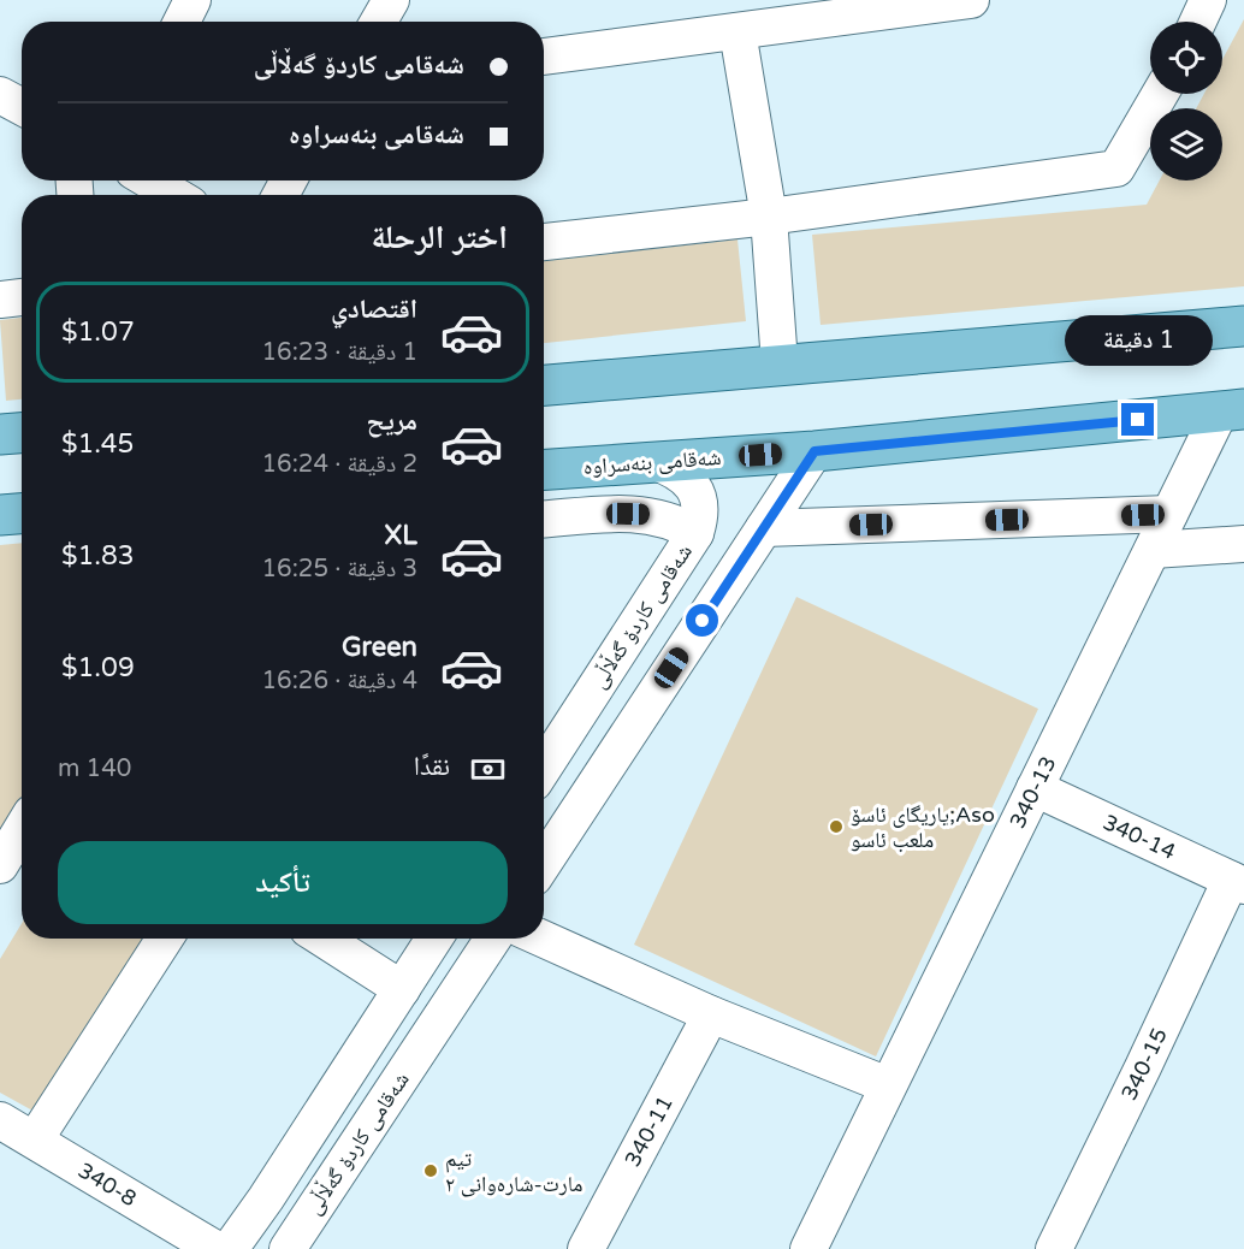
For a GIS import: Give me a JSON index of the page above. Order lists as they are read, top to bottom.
{
  "streets": {
    "main road": ["شەقامی بنەسراوە"],
    "street": [
      "شەقامی کاردۆ گەڵاڵی",
      "340-13",
      "340-14",
      "340-15",
      "340-11",
      "340-8"
    ]
  },
  "crossings": [
    ["شەقامی بنەسراوە", "شەقامی کاردۆ گەڵاڵی"],
    ["شەقامی بنەسراوە", "340-13"],
    ["340-13", "340-14"],
    ["340-14", "340-15"]
  ],
  "places": ["یاریگای ئاسۆ;Aso ملعب ئاسو", "تیم مارت-شارەوانی ٢"],
  "page": {
    "banner": ["شەقامی کاردۆ گەڵاڵی", "شەقامی بنەسراوە"],
    "heading": "اختر الرحلة",
    "list": [
      {
        "name": "اقتصادي",
        "note": "1 دقيقة · 16:23",
        "value": "$1.07"
      },
      {
        "name": "مريح",
        "note": "2 دقيقة · 16:24",
        "value": "$1.45"
      },
      {
        "name": "XL",
        "note": "3 دقيقة · 16:25",
        "value": "$1.83"
      },
      {
        "name": "Green",
        "note": "4 دقيقة · 16:26",
        "value": "$1.09"
      }
    ],
    "bubble": "1 دقيقة",
    "pay": ["نقدًا", "140 m"],
    "buttons": "تأكيد"
  }
}
